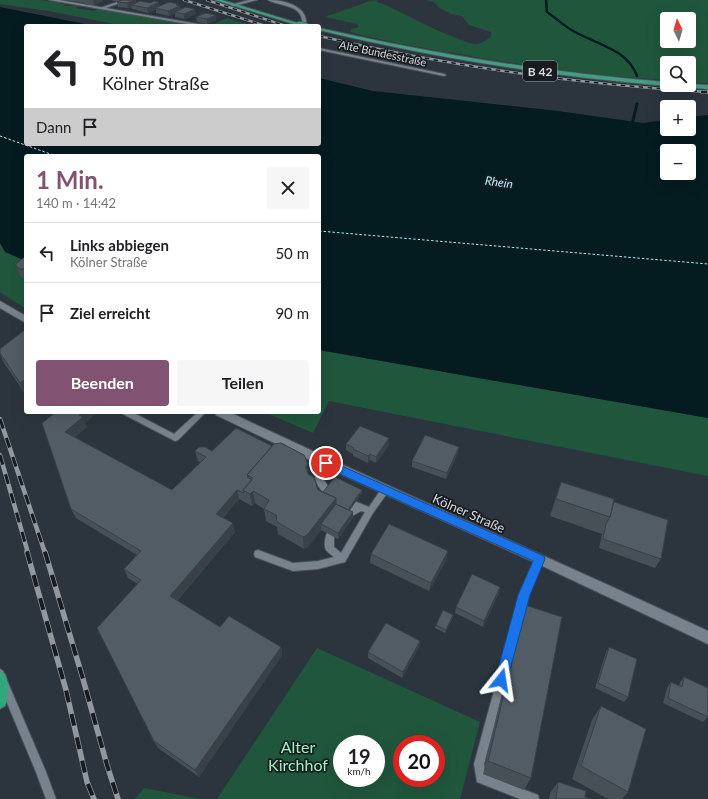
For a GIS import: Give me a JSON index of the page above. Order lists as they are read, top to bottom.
{
  "streets": {
    "main road": ["B 42"],
    "street": ["Kölner Straße"],
    "lane": ["Alte Bundesstraße"]
  },
  "water": ["Rhein"],
  "parks": ["Alter Kirchhof"],
  "north": "top",
  "page": {
    "map_buttons": ["+", "−"],
    "turn": ["50 m", "Kölner Straße"],
    "then": "Dann",
    "heading": ["1 Min.", "140 m · 14:42"],
    "list": [
      {
        "name": "Links abbiegen",
        "note": "Kölner Straße",
        "value": "50 m"
      },
      {
        "name": "Ziel erreicht",
        "value": "90 m"
      }
    ],
    "buttons": ["Beenden", "Teilen"],
    "speed": "19 km/h",
    "limit": "20"
  }
}
